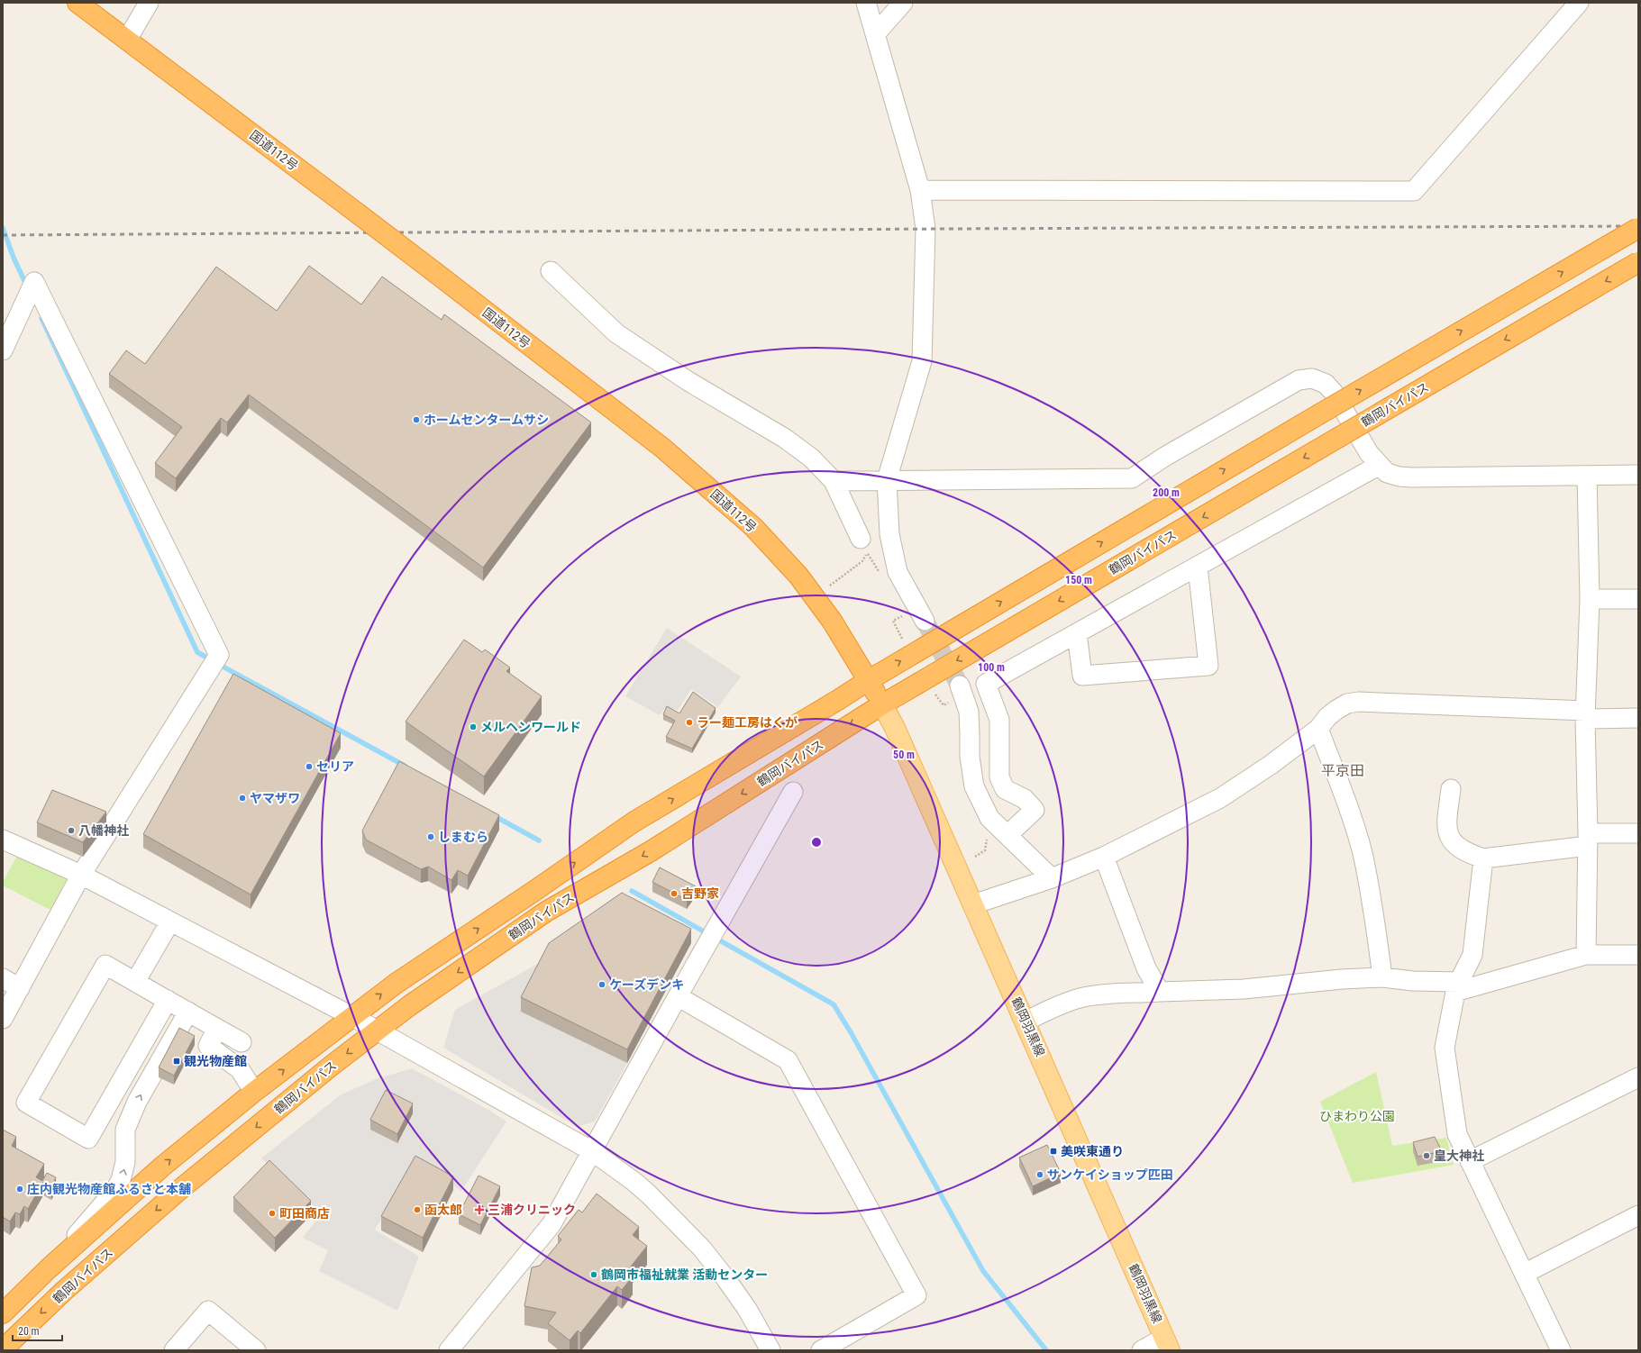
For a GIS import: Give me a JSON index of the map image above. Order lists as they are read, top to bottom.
{
  "streets": {
    "highway": ["国道112号", "鶴岡バイパス"],
    "main road": ["鶴岡羽黒線"]
  },
  "crossings": [
    ["国道112号", "鶴岡バイパス"],
    ["国道112号", "鶴岡羽黒線"],
    ["鶴岡バイパス", "鶴岡羽黒線"]
  ],
  "districts": ["平京田"],
  "parks": ["ひまわり公園"],
  "places": {
    "other": [
      "ホームセンタームサシ",
      "ラー麺工房はくが",
      "メルヘンワールド",
      "セリア",
      "ヤマザワ",
      "八幡神社",
      "しまむら",
      "吉野家",
      "ケーズデンキ",
      "皇大神社",
      "サンケイショップ匹田",
      "庄内観光物産館ふるさと本舗",
      "函太郎",
      "町田商店",
      "鶴岡市福祉就業 活動センター"
    ],
    "transit": ["観光物産館", "美咲東通り"],
    "health": ["三浦クリニック"]
  },
  "scale_bar": "20 m",
  "rings": [
    "200 m",
    "150 m",
    "100 m",
    "50 m"
  ]
}
